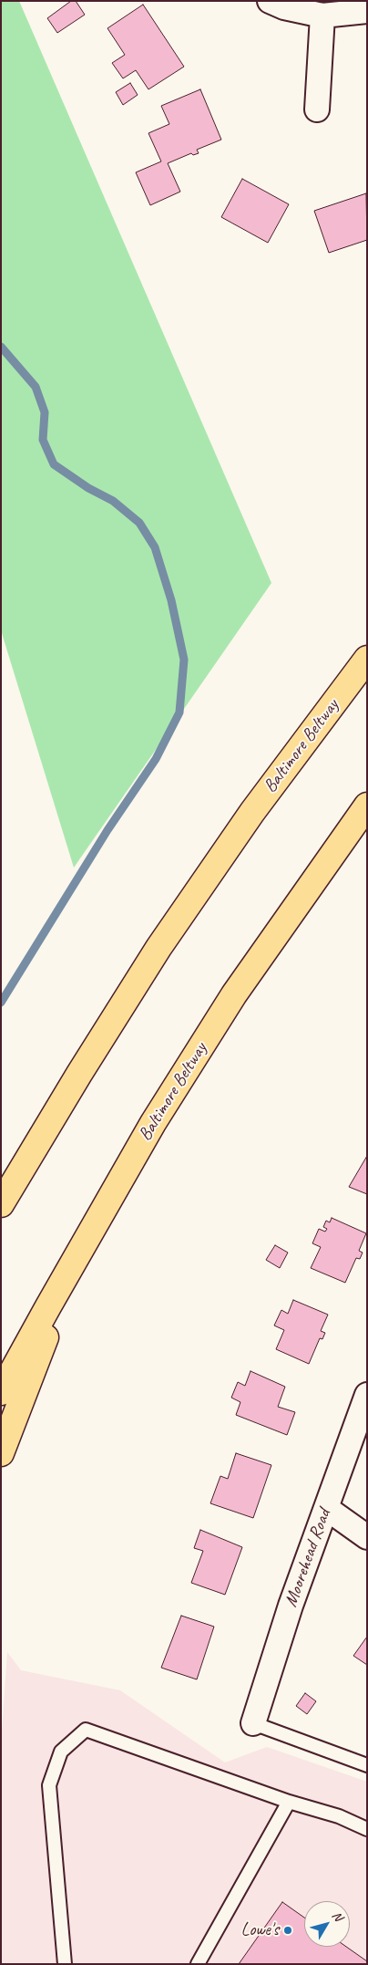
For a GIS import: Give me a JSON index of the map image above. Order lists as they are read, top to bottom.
{
  "streets": {
    "highway": ["Baltimore Beltway"],
    "street": ["Moorehead Road"]
  },
  "places": ["Lowe's"],
  "north": "top right"
}
